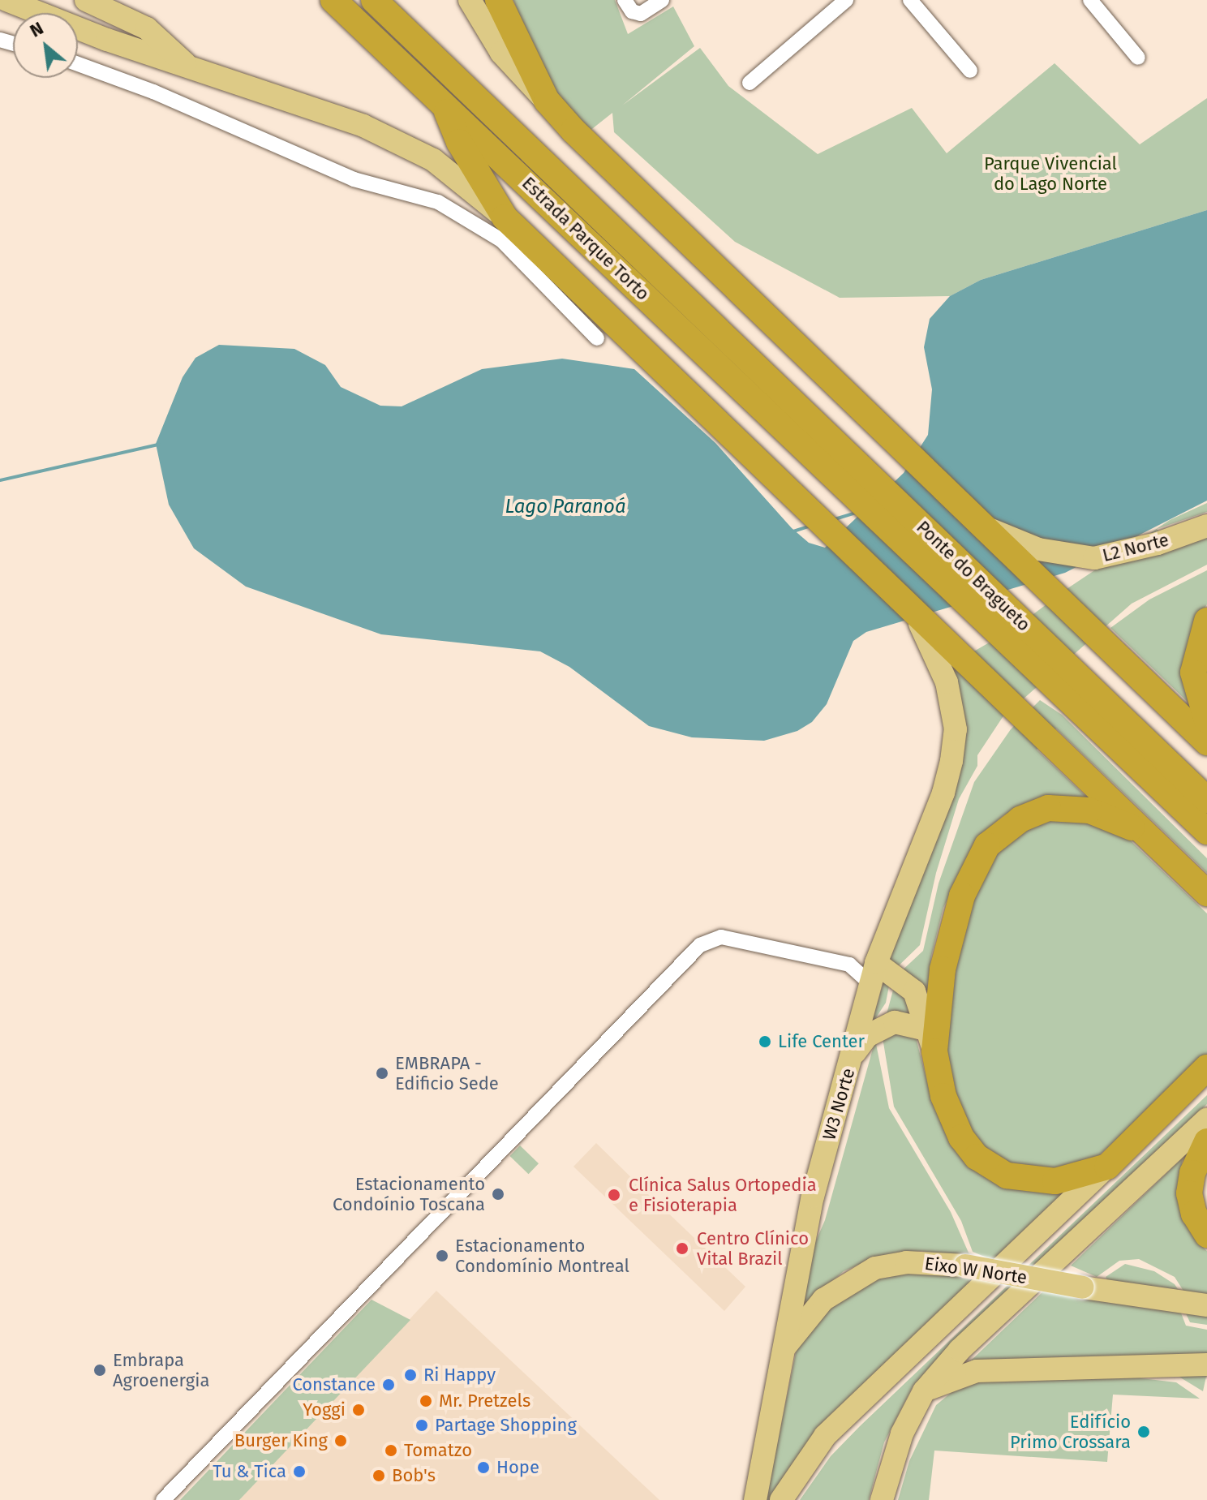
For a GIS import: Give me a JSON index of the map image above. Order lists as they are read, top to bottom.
{
  "streets": {
    "highway": ["Estrada Parque Torto", "Ponte do Bragueto"],
    "main road": ["L2 Norte", "W3 Norte", "Eixo W Norte"]
  },
  "crossings": [
    ["Estrada Parque Torto", "Ponte do Bragueto"],
    ["W3 Norte", "Eixo W Norte"]
  ],
  "water": ["Lago Paranoá"],
  "parks": ["Parque Vivencial do Lago Norte"],
  "places": [
    "Life Center",
    "EMBRAPA - Edificio Sede",
    "Estacionamento Condoínio Toscana",
    "Clínica Salus Ortopedia e Fisioterapia",
    "Centro Clínico Vital Brazil",
    "Estacionamento Condomínio Montreal",
    "Embrapa Agroenergia",
    "Ri Happy",
    "Constance",
    "Mr. Pretzels",
    "Yoggi",
    "Partage Shopping",
    "Edifício Primo Crossara",
    "Burger King",
    "Tomatzo",
    "Hope",
    "Tu & Tica",
    "Bob's"
  ],
  "north": "top left"
}
